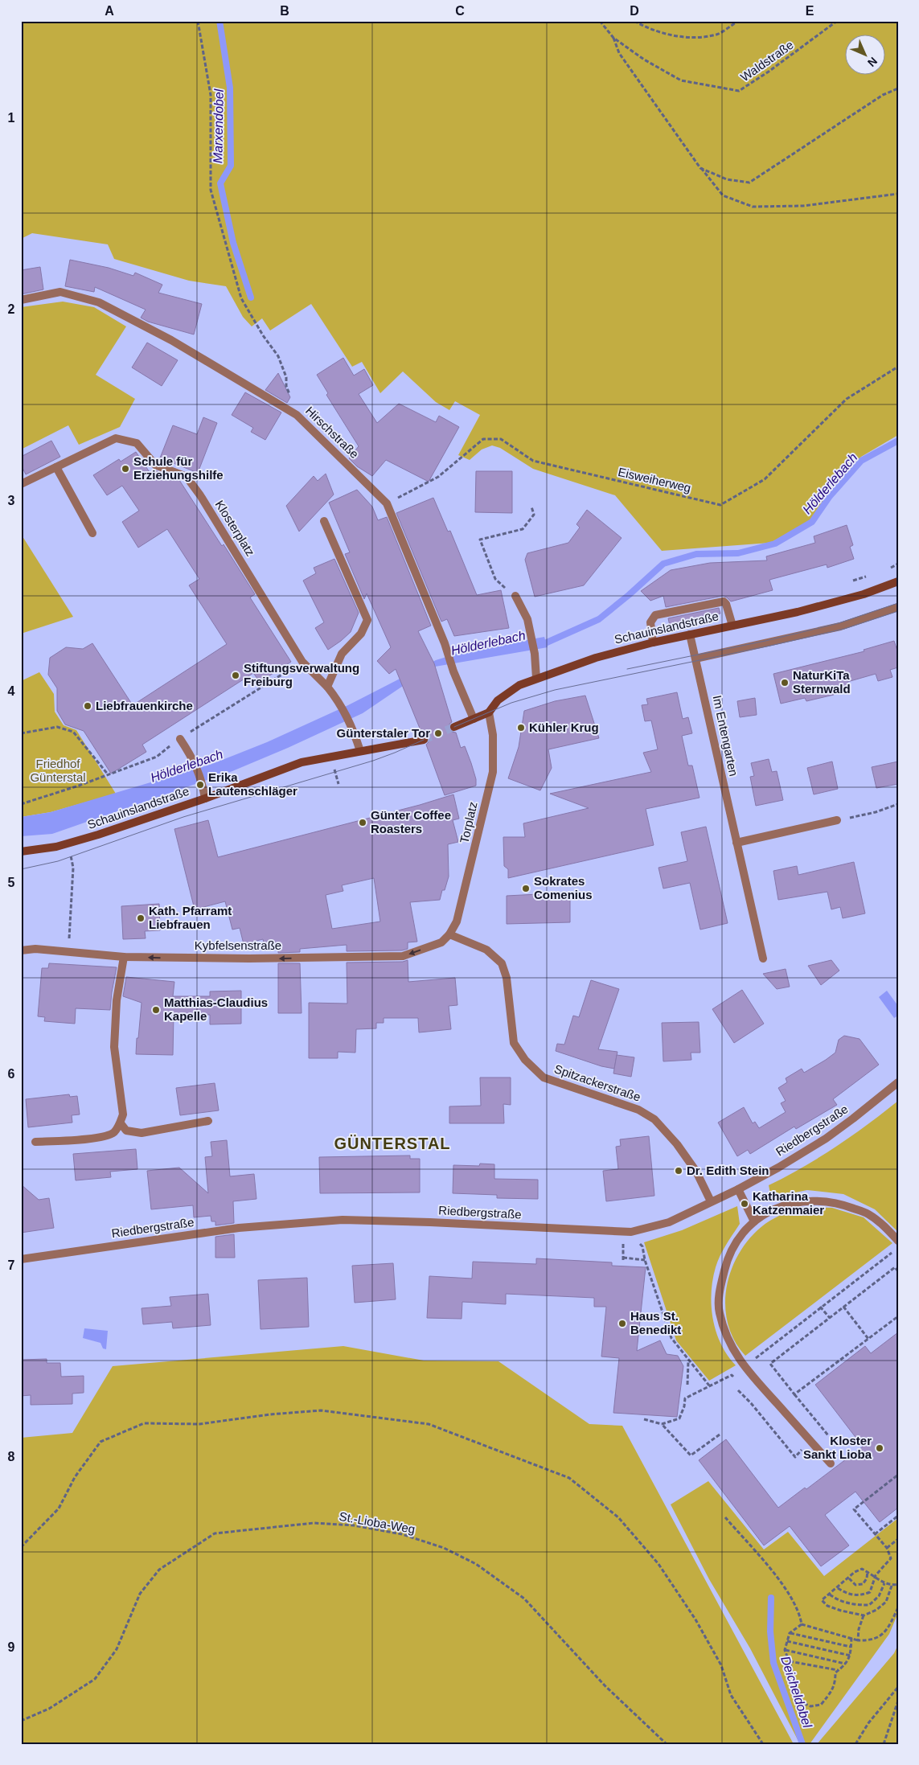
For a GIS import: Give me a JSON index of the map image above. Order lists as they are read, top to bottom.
{
  "streets": {
    "main road": ["Schauinslandstraße"],
    "street": [
      "Hirschstraße",
      "Klosterplatz",
      "Im Entengarten",
      "Torplatz",
      "Kybfelsenstraße",
      "Spitzackerstraße",
      "Riedbergstraße"
    ],
    "path": ["Waldstraße", "Eisweiherweg", "St.-Lioba-Weg"]
  },
  "crossings": [
    ["Hirschstraße", "Eisweiherweg"],
    ["Hirschstraße", "Schauinslandstraße"],
    ["Klosterplatz", "Schauinslandstraße"],
    ["Schauinslandstraße", "Im Entengarten"],
    ["Schauinslandstraße", "Torplatz"],
    ["Torplatz", "Kybfelsenstraße"],
    ["Torplatz", "Spitzackerstraße"],
    ["Kybfelsenstraße", "Spitzackerstraße"],
    ["Spitzackerstraße", "Riedbergstraße"]
  ],
  "one_way": ["Kybfelsenstraße"],
  "districts": ["GÜNTERSTAL"],
  "water": ["Marxendobel", "Hölderlebach", "Deicheldobel"],
  "parks": ["Friedhof Günterstal"],
  "places": [
    "Schule für Erziehungshilfe",
    "Stiftungsverwaltung Freiburg",
    "NaturKiTa Sternwald",
    "Liebfrauenkirche",
    "Kühler Krug",
    "Günterstaler Tor",
    "Erika Lautenschläger",
    "Günter Coffee Roasters",
    "Sokrates Comenius",
    "Kath. Pfarramt Liebfrauen",
    "Matthias-Claudius Kapelle",
    "Dr. Edith Stein",
    "Katharina Katzenmaier",
    "Haus St. Benedikt",
    "Kloster Sankt Lioba"
  ],
  "north": "bottom right",
  "grid": {
    "columns": [
      "A",
      "B",
      "C",
      "D",
      "E"
    ],
    "rows": [
      "1",
      "2",
      "3",
      "4",
      "5",
      "6",
      "7",
      "8",
      "9"
    ]
  }
}
